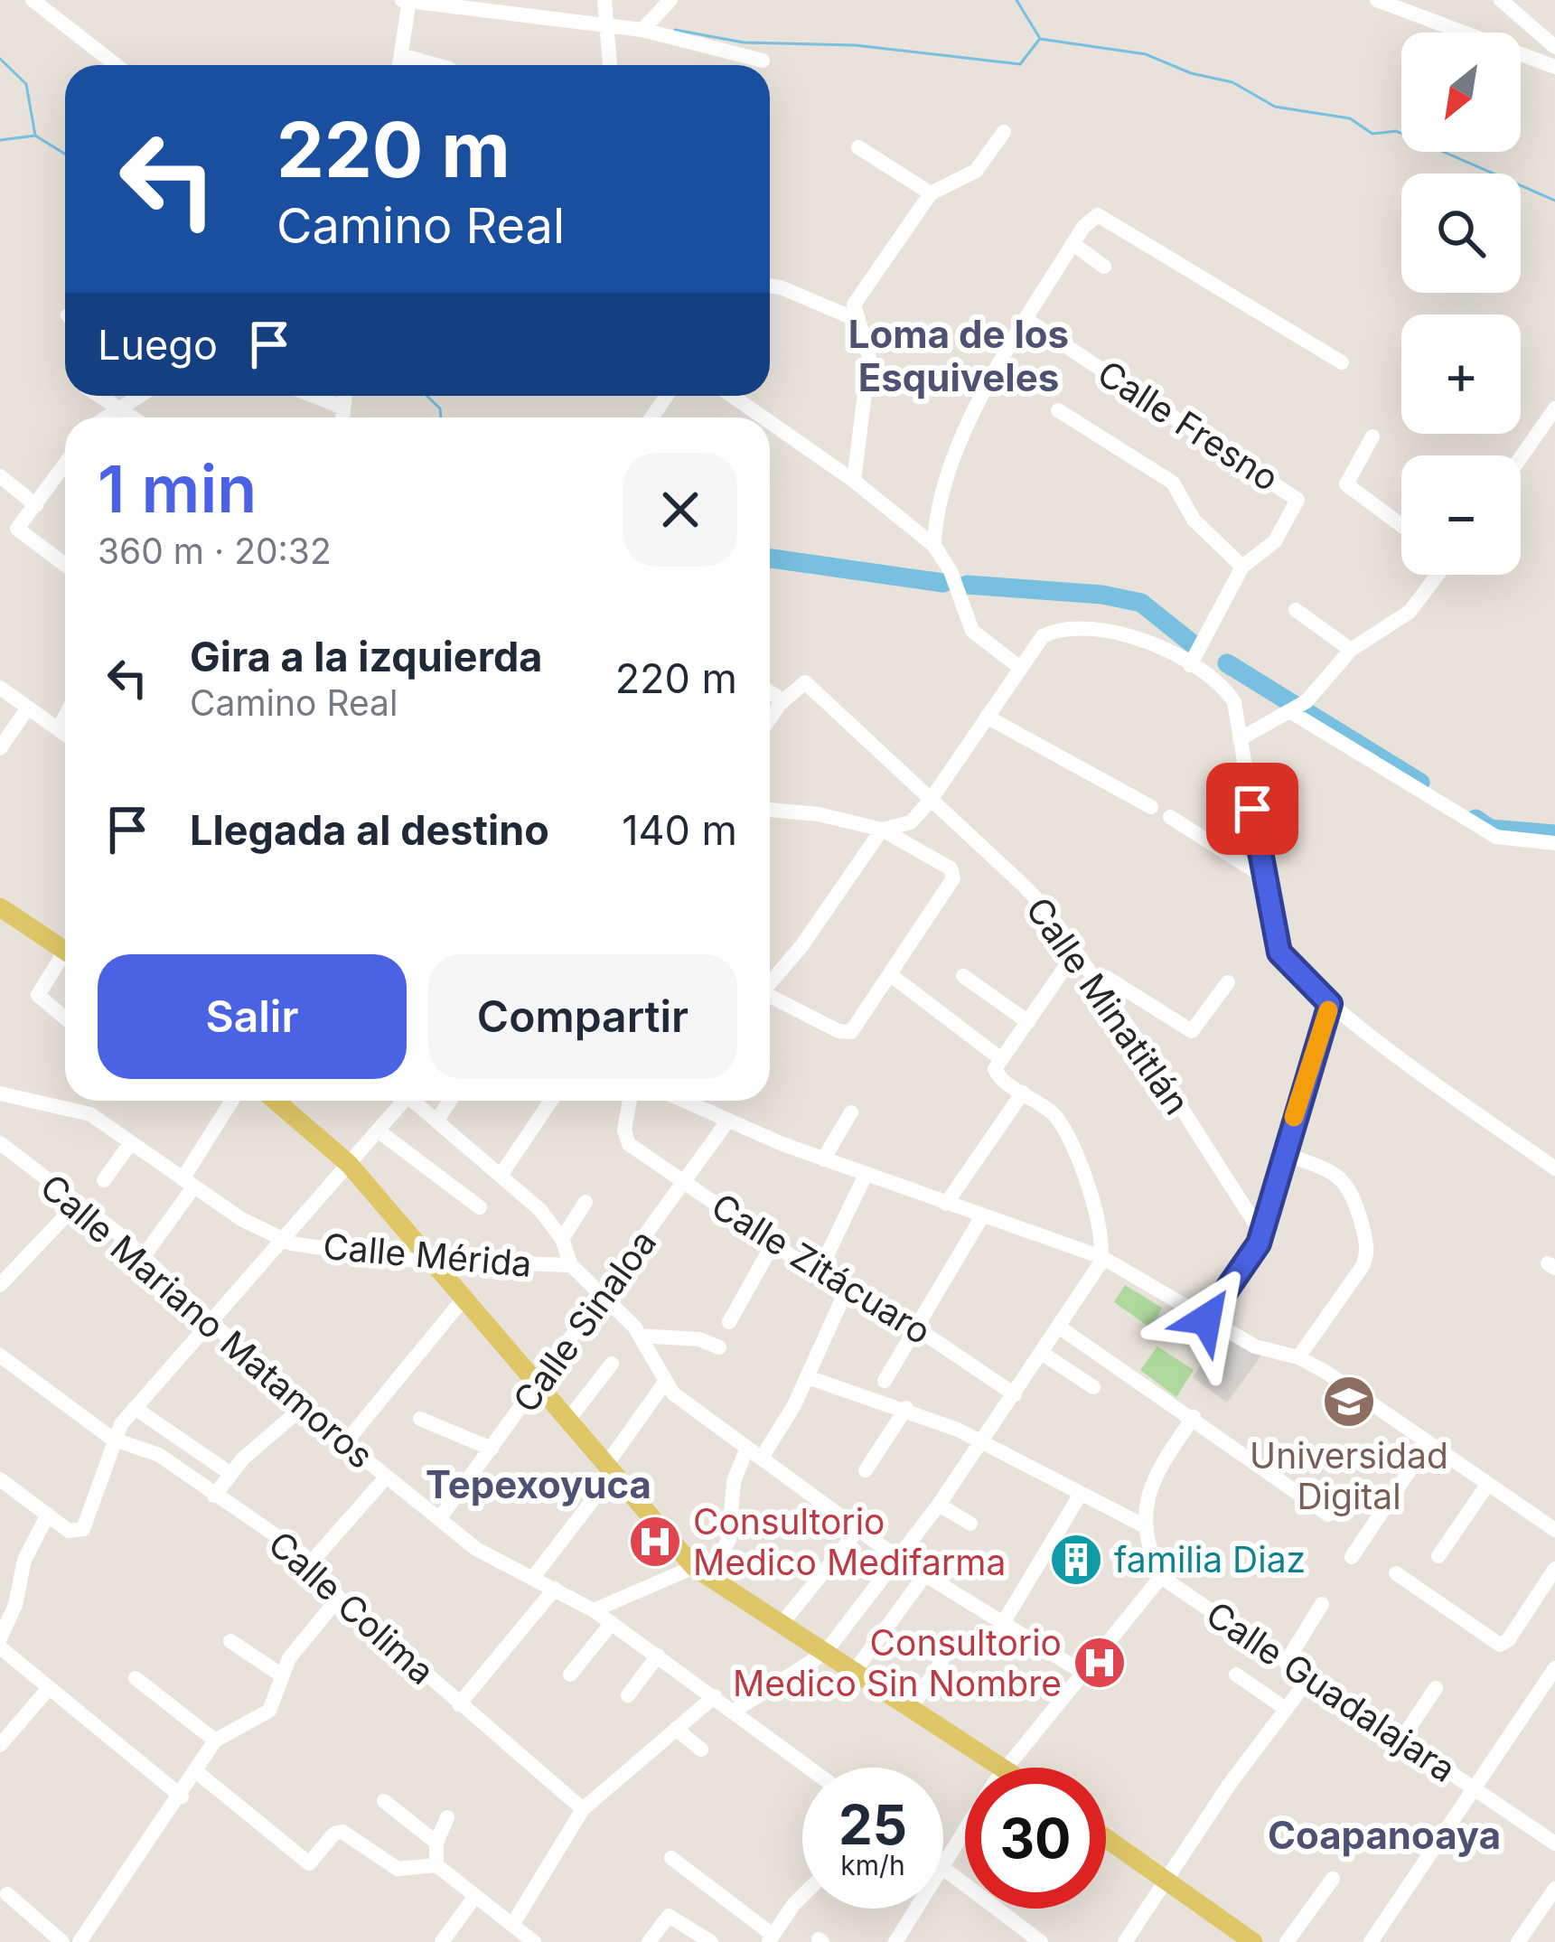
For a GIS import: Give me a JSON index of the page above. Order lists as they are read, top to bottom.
{
  "streets": {
    "street": [
      "Calle Fresno",
      "Calle Minatitlán",
      "Calle Mérida",
      "Calle Zitácuaro",
      "Calle Mariano Matamoros",
      "Calle Sinaloa",
      "Calle Colima",
      "Calle Guadalajara"
    ]
  },
  "crossings": [
    ["Calle Zitácuaro", "Calle Sinaloa"],
    ["Calle Mariano Matamoros", "Calle Sinaloa"]
  ],
  "districts": ["Loma de los Esquiveles", "Tepexoyuca", "Coapanoaya"],
  "places": {
    "school or university": ["Universidad Digital"],
    "hospital": ["Consultorio Medico Medifarma", "Consultorio Medico Sin Nombre"],
    "building": ["familia Diaz"]
  },
  "north": "bottom left",
  "page": {
    "map_buttons": ["+", "−"],
    "turn": ["220 m", "Camino Real"],
    "then": "Luego",
    "heading": ["1 min", "360 m · 20:32"],
    "list": [
      {
        "name": "Gira a la izquierda",
        "note": "Camino Real",
        "value": "220 m"
      },
      {
        "name": "Llegada al destino",
        "value": "140 m"
      }
    ],
    "buttons": ["Salir", "Compartir"],
    "speed": "25 km/h",
    "limit": "30"
  }
}
